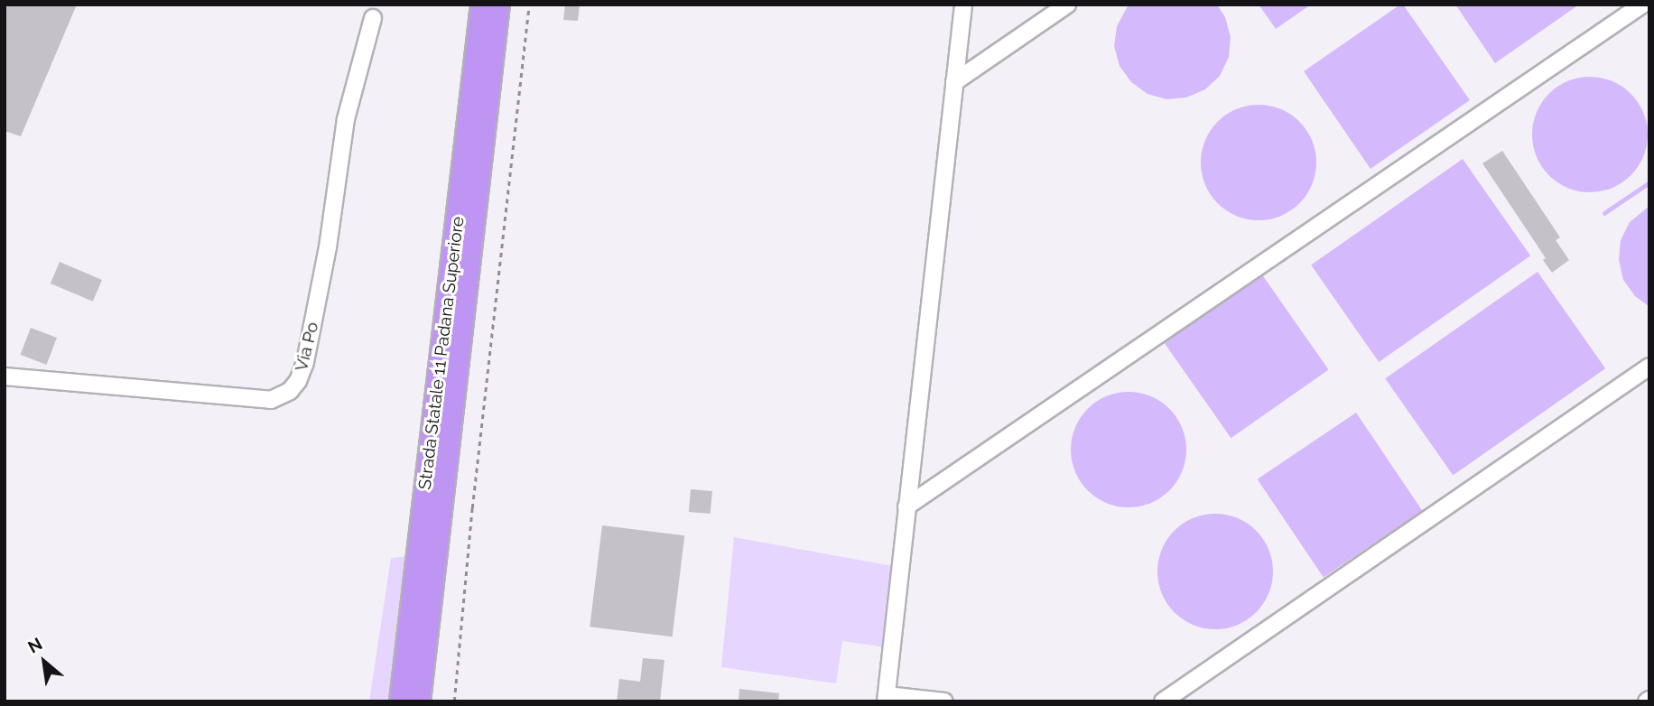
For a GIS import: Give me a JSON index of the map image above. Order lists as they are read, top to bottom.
{
  "streets": {
    "highway": ["Strada Statale 11 Padana Superiore"],
    "street": ["Via Po"]
  },
  "north": "top left"
}
